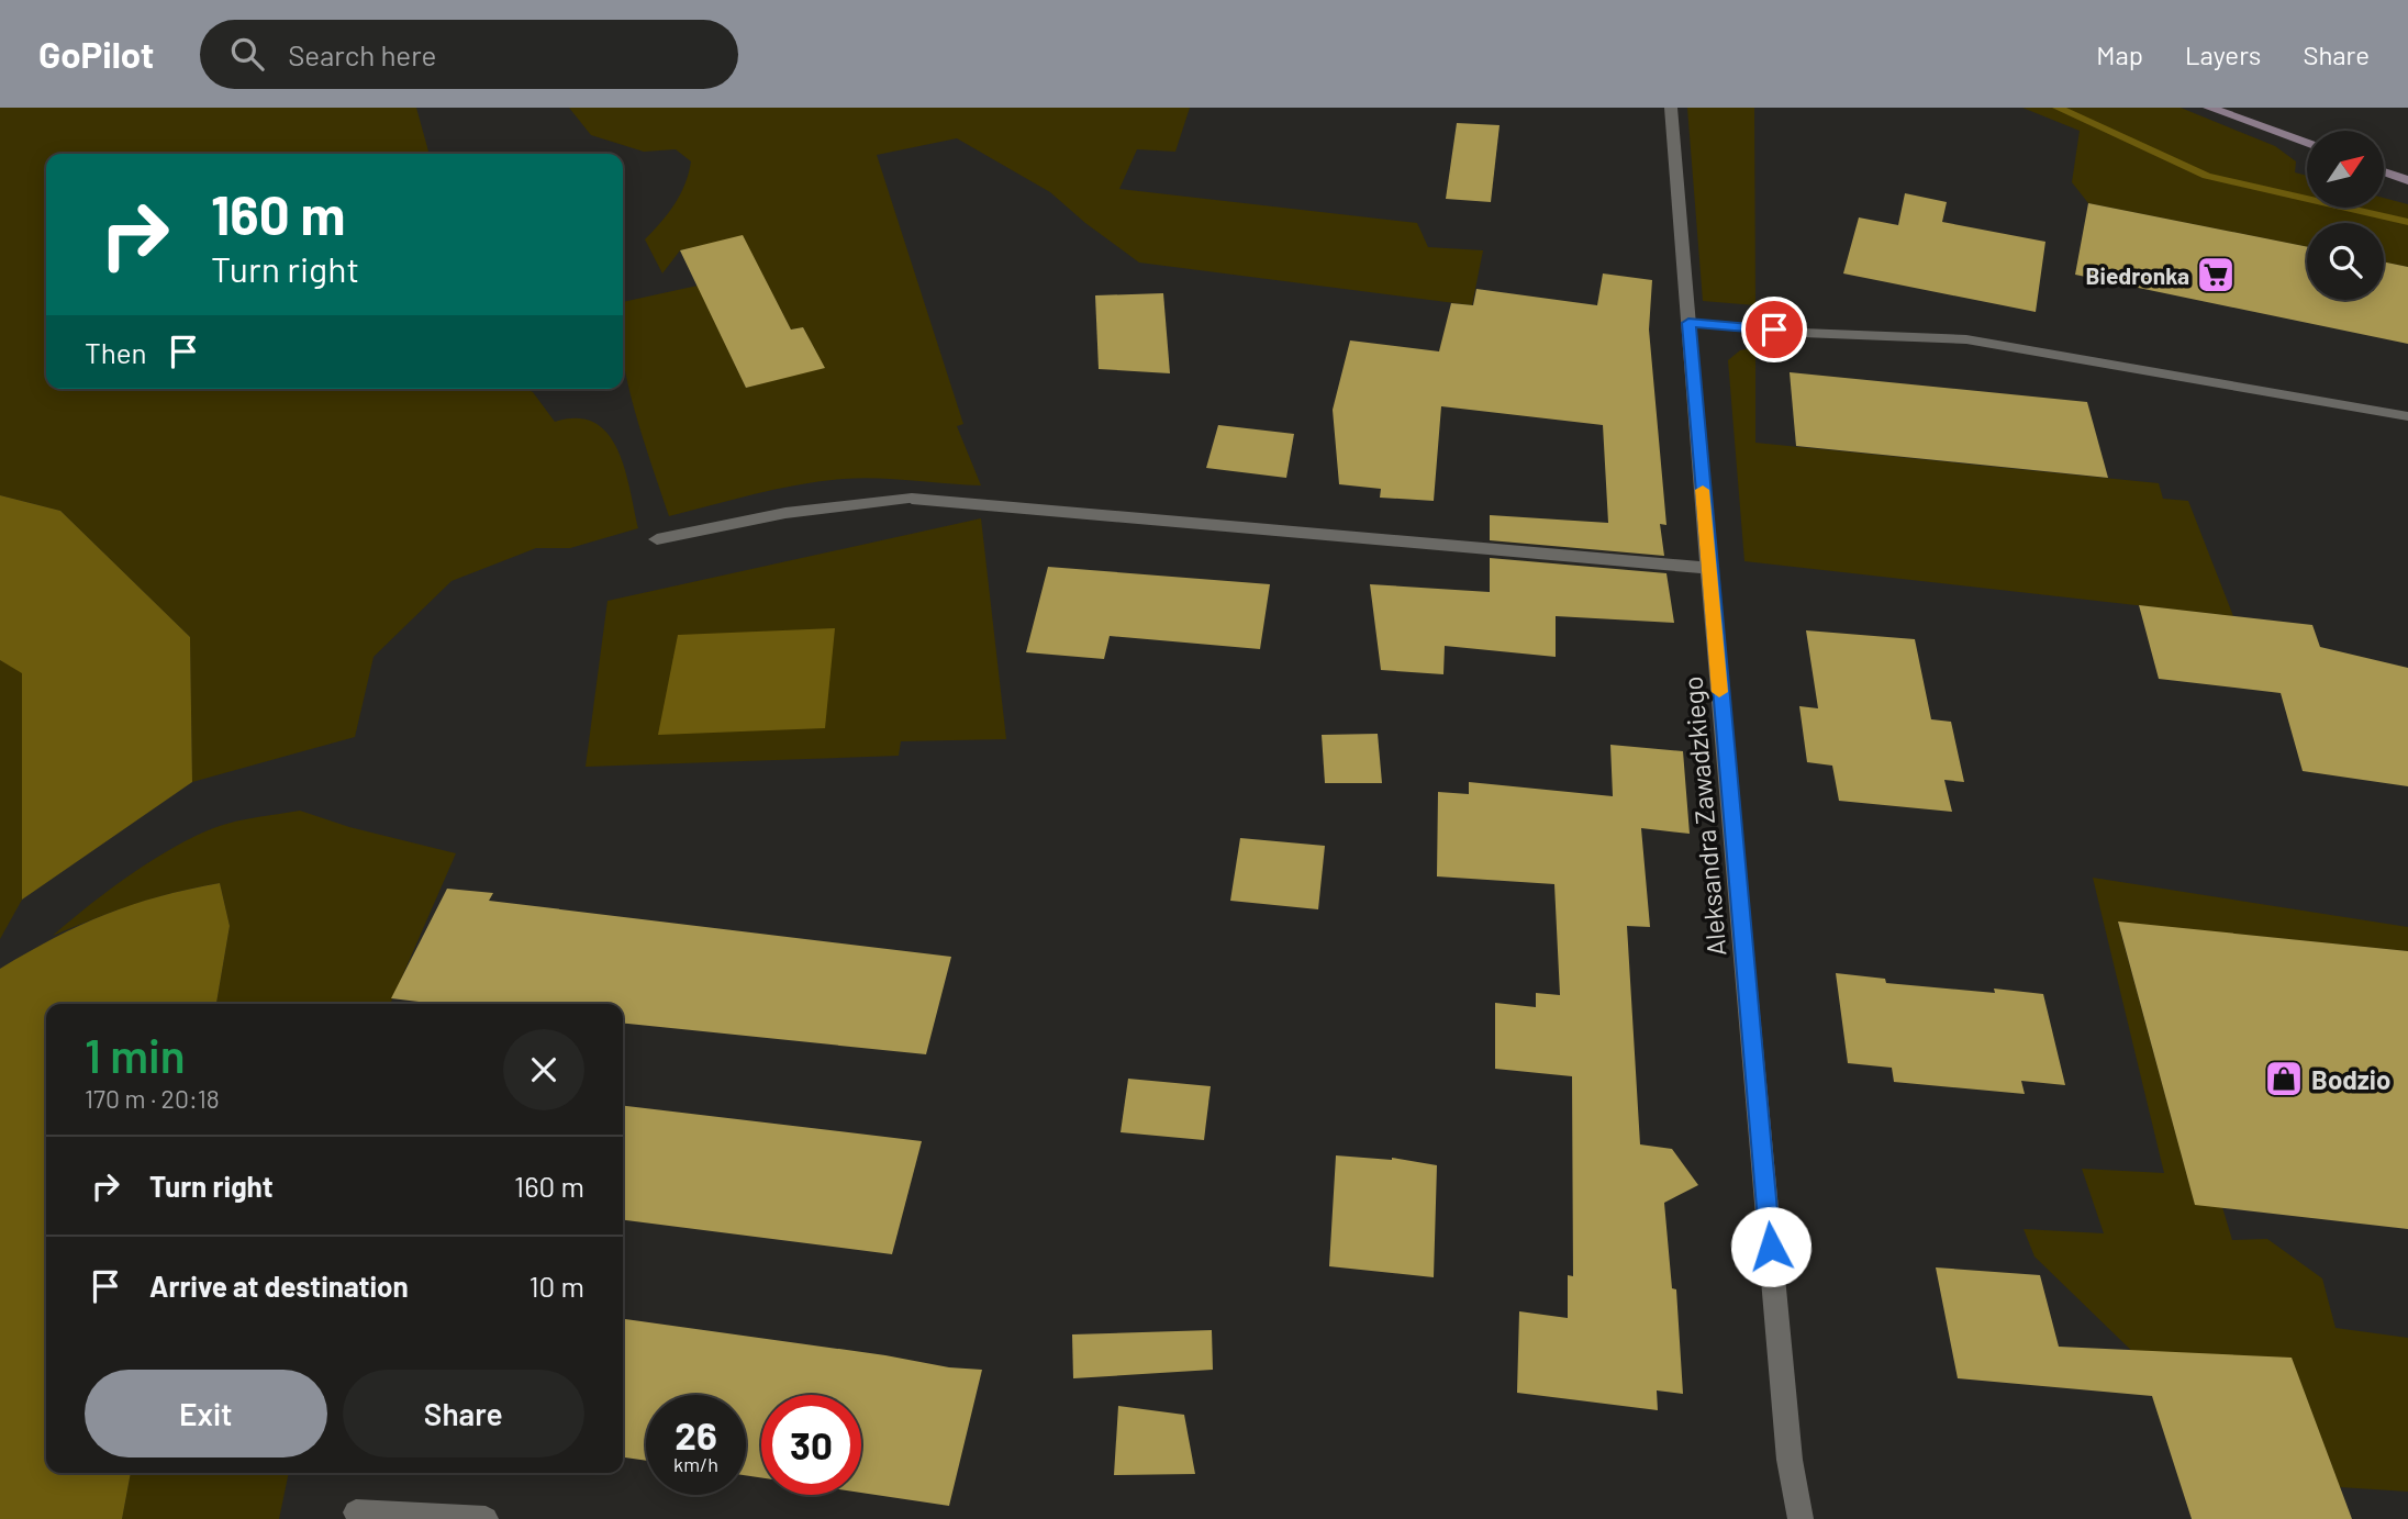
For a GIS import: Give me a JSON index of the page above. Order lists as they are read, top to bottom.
{
  "streets": {
    "street": ["Aleksandra Zawadzkiego"]
  },
  "places": {
    "supermarket": ["Biedronka"],
    "shop": ["Bodzio"]
  },
  "north": "top right",
  "page": {
    "header": "GoPilot",
    "search": "Search here",
    "nav": ["Map", "Layers", "Share"],
    "turn": ["160 m", "Turn right"],
    "then": "Then",
    "heading": ["1 min", "170 m · 20:18"],
    "list": [
      {
        "name": "Turn right",
        "value": "160 m"
      },
      {
        "name": "Arrive at destination",
        "value": "10 m"
      }
    ],
    "buttons": ["Exit", "Share"],
    "speed": "26 km/h",
    "limit": "30"
  }
}
